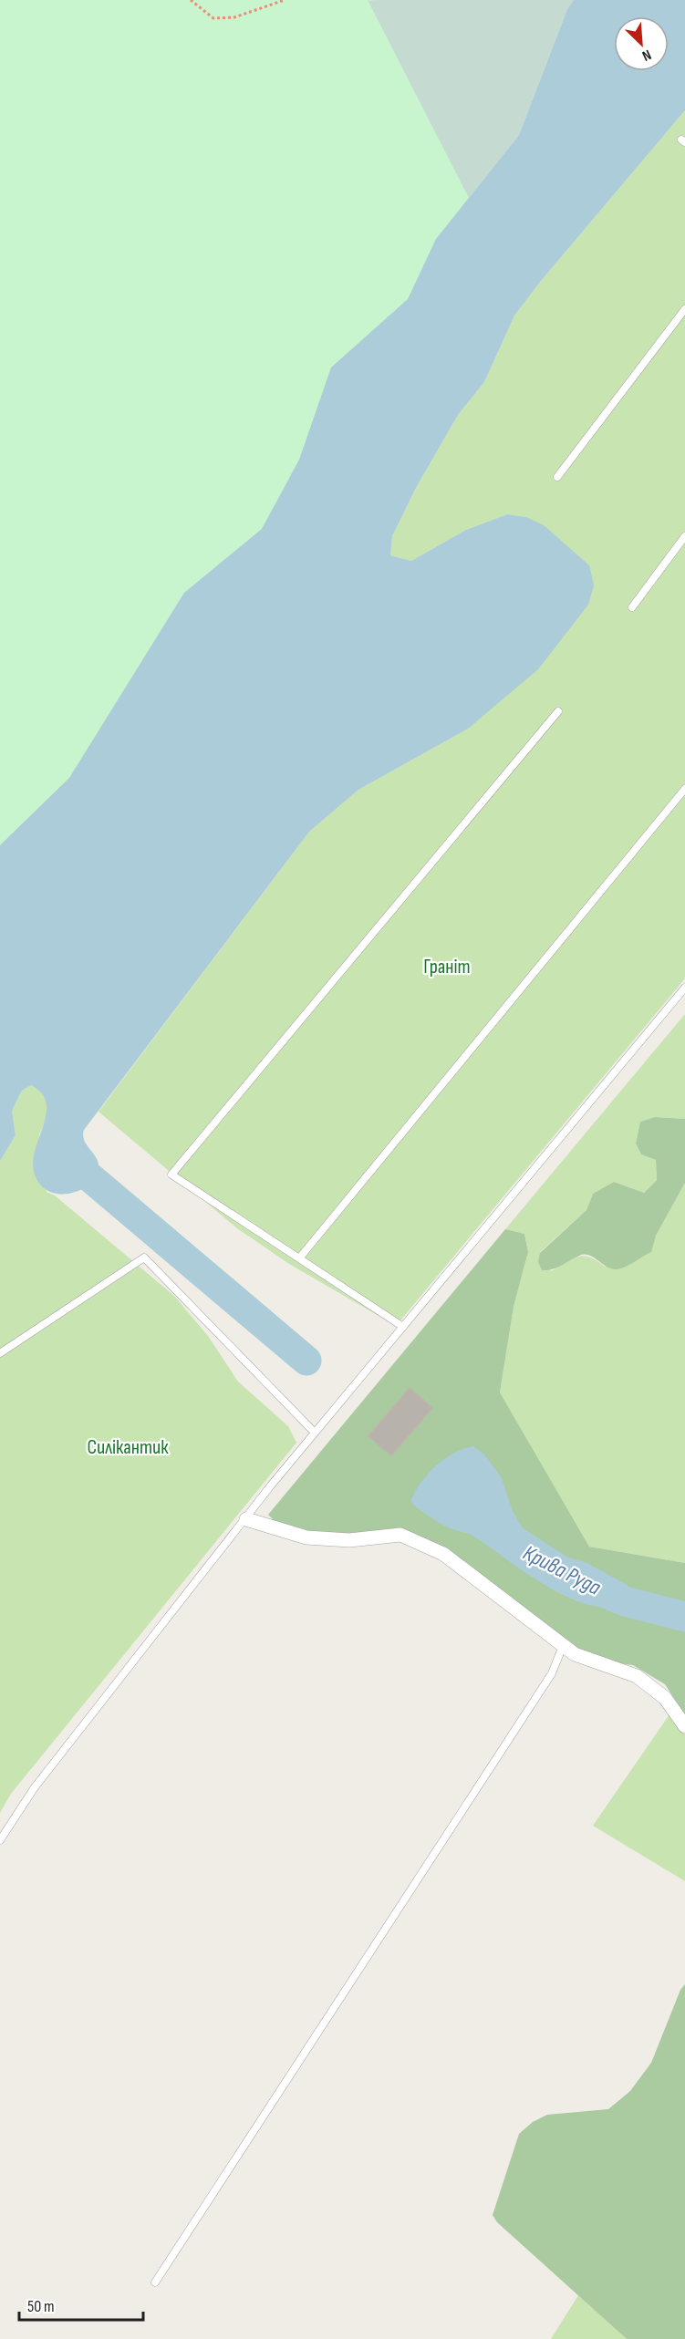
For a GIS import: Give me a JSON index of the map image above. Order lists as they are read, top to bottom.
{
  "water": ["Крива Руда"],
  "parks": ["Граніт", "Силікантик"],
  "scale_bar": "50 m",
  "north": "bottom right"
}
